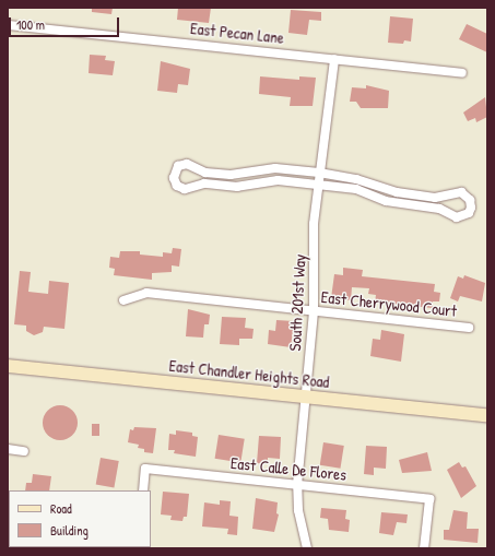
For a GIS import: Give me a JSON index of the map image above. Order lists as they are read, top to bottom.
{
  "streets": {
    "main road": ["East Chandler Heights Road"],
    "street": [
      "East Pecan Lane",
      "South 201st Way",
      "East Cherrywood Court",
      "East Calle De Flores"
    ]
  },
  "crossings": [
    ["East Pecan Lane", "South 201st Way"],
    ["South 201st Way", "East Cherrywood Court"],
    ["South 201st Way", "East Chandler Heights Road"],
    ["South 201st Way", "East Calle De Flores"]
  ],
  "legend": ["Road", "Building"],
  "scale_bar": "100 m"
}
